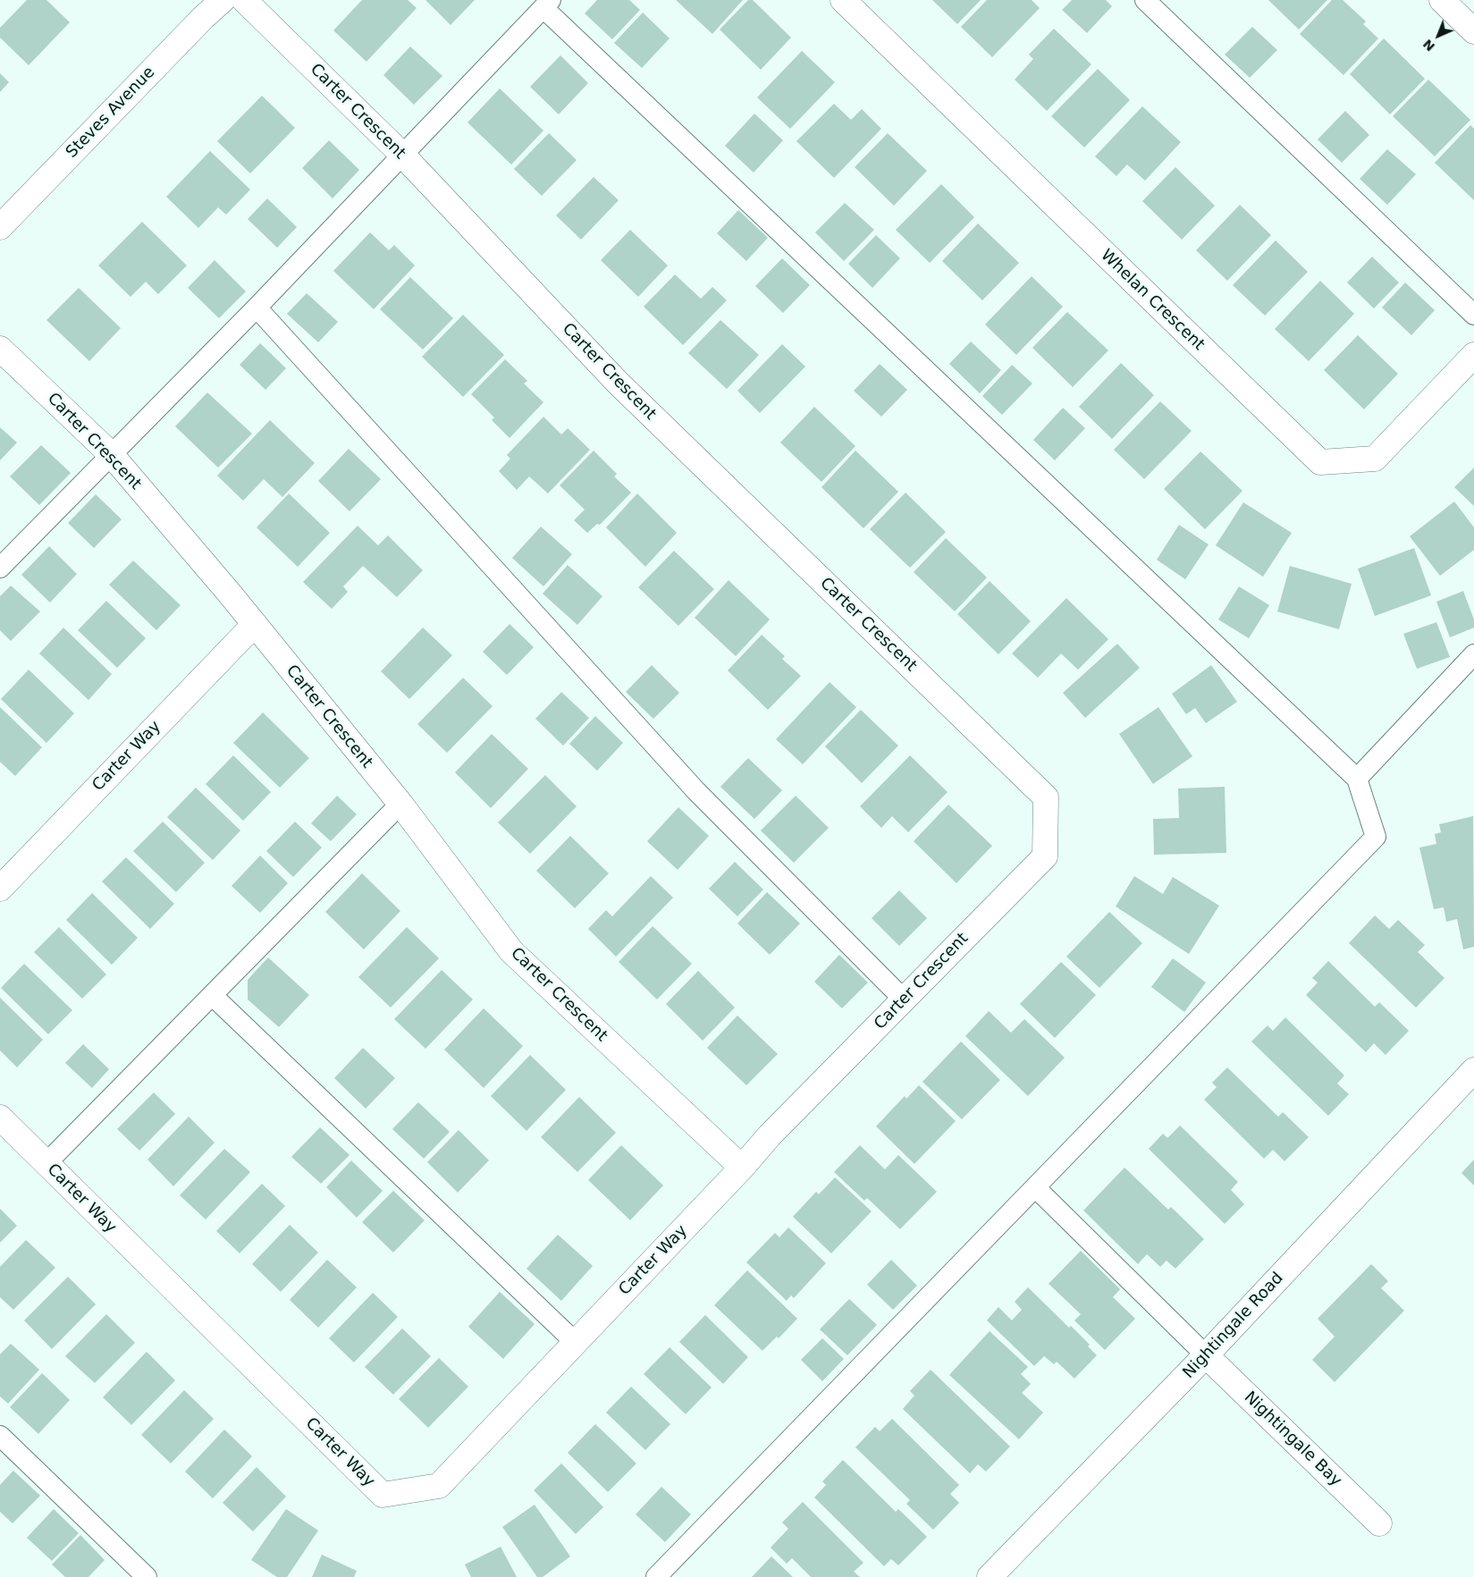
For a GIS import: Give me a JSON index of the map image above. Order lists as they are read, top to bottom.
{
  "streets": {
    "street": [
      "Carter Crescent",
      "Steves Avenue",
      "Whelan Crescent",
      "Carter Way",
      "Nightingale Road",
      "Nightingale Bay"
    ]
  },
  "crossings": [
    ["Carter Crescent", "Carter Way"],
    ["Nightingale Road", "Nightingale Bay"]
  ],
  "north": "bottom left"
}
